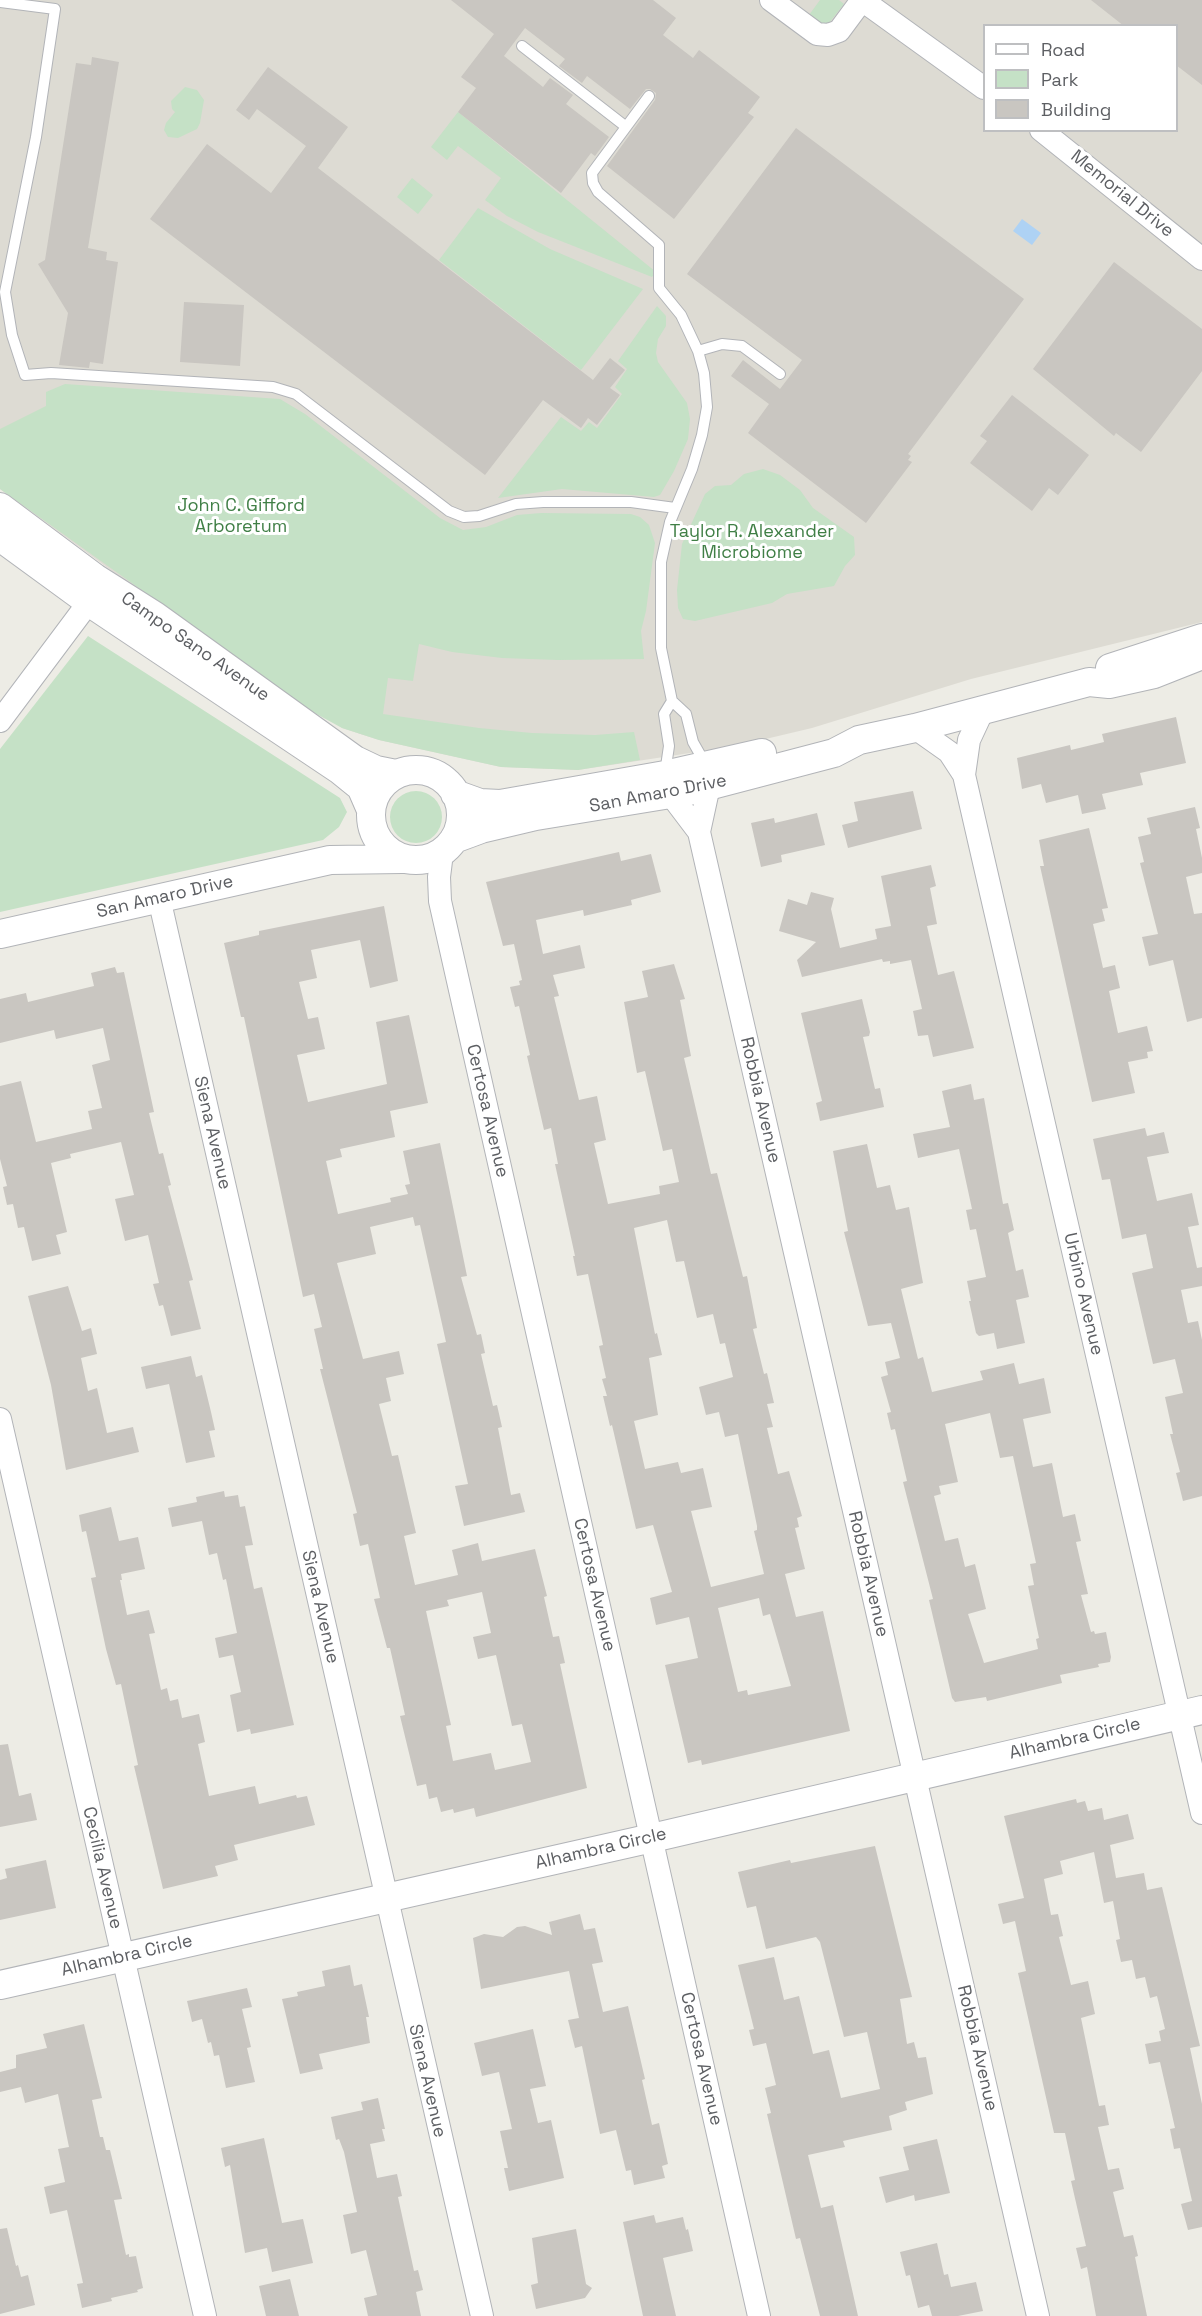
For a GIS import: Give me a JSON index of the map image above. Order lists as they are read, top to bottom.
{
  "streets": {
    "street": [
      "Memorial Drive",
      "Campo Sano Avenue",
      "San Amaro Drive",
      "Robbia Avenue",
      "Certosa Avenue",
      "Siena Avenue",
      "Urbino Avenue",
      "Alhambra Circle",
      "Cecilia Avenue"
    ]
  },
  "crossings": [
    ["Campo Sano Avenue", "San Amaro Drive"],
    ["Campo Sano Avenue", "Certosa Avenue"],
    ["San Amaro Drive", "Robbia Avenue"],
    ["San Amaro Drive", "Certosa Avenue"],
    ["San Amaro Drive", "Siena Avenue"],
    ["San Amaro Drive", "Urbino Avenue"],
    ["Robbia Avenue", "Alhambra Circle"],
    ["Certosa Avenue", "Alhambra Circle"],
    ["Siena Avenue", "Alhambra Circle"],
    ["Urbino Avenue", "Alhambra Circle"],
    ["Alhambra Circle", "Cecilia Avenue"]
  ],
  "parks": ["John C. Gifford Arboretum", "Taylor R. Alexander Microbiome"],
  "legend": ["Road", "Park", "Building"]
}
